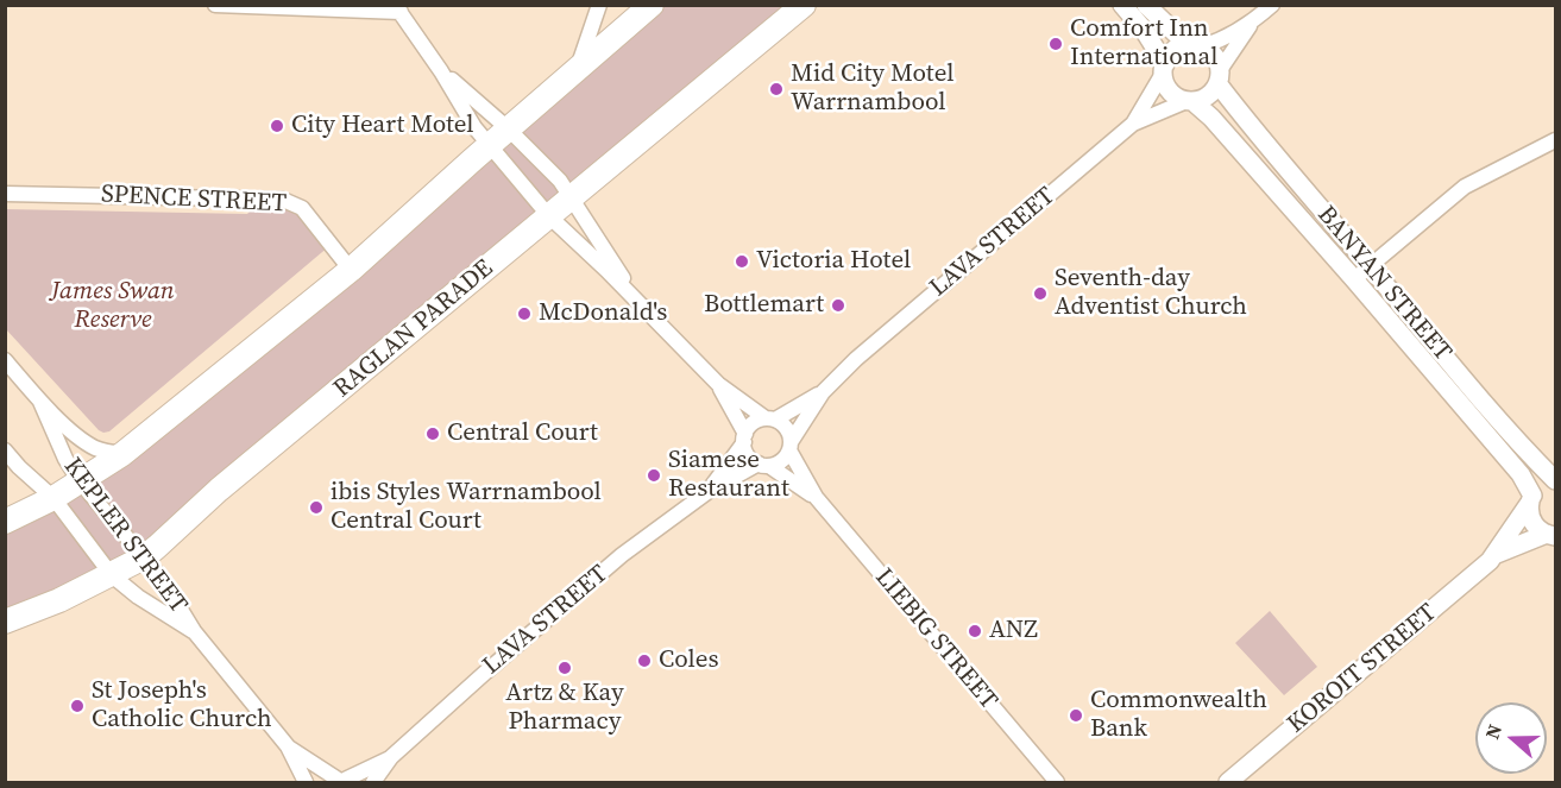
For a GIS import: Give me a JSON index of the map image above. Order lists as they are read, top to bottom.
{
  "streets": {
    "highway": ["RAGLAN PARADE"],
    "street": [
      "SPENCE STREET",
      "LAVA STREET",
      "BANYAN STREET",
      "KEPLER STREET",
      "LIEBIG STREET",
      "KOROIT STREET"
    ]
  },
  "crossings": [
    ["LAVA STREET", "BANYAN STREET"],
    ["LAVA STREET", "KEPLER STREET"],
    ["LAVA STREET", "LIEBIG STREET"],
    ["BANYAN STREET", "KOROIT STREET"],
    ["RAGLAN PARADE", "KEPLER STREET"]
  ],
  "parks": ["James Swan Reserve"],
  "places": [
    "Comfort Inn International",
    "Mid City Motel Warrnambool",
    "City Heart Motel",
    "Victoria Hotel",
    "Seventh-day Adventist Church",
    "Bottlemart",
    "McDonald's",
    "Central Court",
    "Siamese Restaurant",
    "ibis Styles Warrnambool Central Court",
    "ANZ",
    "Coles",
    "Artz & Kay Pharmacy",
    "St Joseph's Catholic Church",
    "Commonwealth Bank"
  ],
  "north": "left"
}
